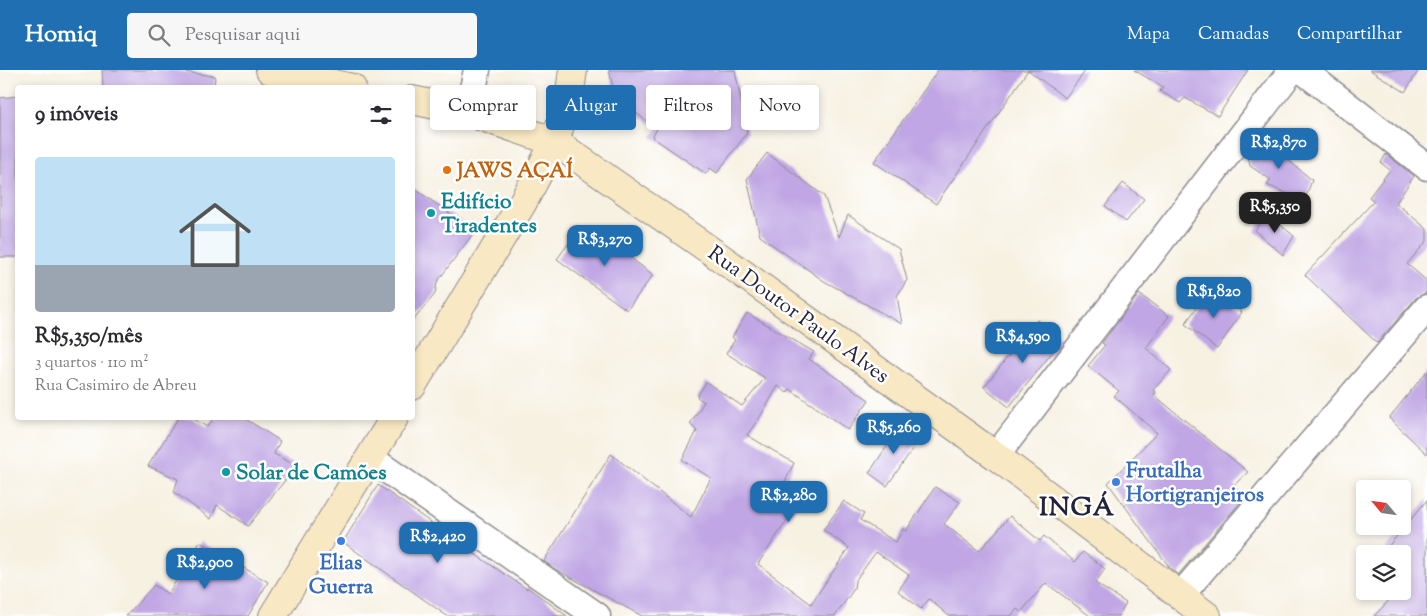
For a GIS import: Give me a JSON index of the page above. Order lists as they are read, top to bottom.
{
  "streets": {
    "main road": ["Rua Doutor Paulo Alves"]
  },
  "districts": ["INGÁ"],
  "places": [
    "JAWS AÇAÍ",
    "Edifício Tiradentes",
    "Solar de Camões",
    "Frutalha Hortigranjeiros",
    "Elias Guerra"
  ],
  "north": "top left",
  "page": {
    "header": "Homiq",
    "search": "Pesquisar aqui",
    "nav": ["Mapa", "Camadas", "Compartilhar"],
    "chip": [
      "Comprar",
      "Alugar",
      "Filtros",
      "Novo"
    ],
    "heading": "9 imóveis",
    "price": [
      "R$2,870",
      "R$5,350",
      "R$3,270",
      "R$1,820",
      "R$4,590",
      "R$5,260",
      "R$2,280",
      "R$2,420",
      "R$2,900"
    ],
    "list": [
      {
        "name": "R$5,350/mês",
        "note": "3 quartos · 110 m² · Rua Casimiro de Abreu"
      }
    ]
  }
}
